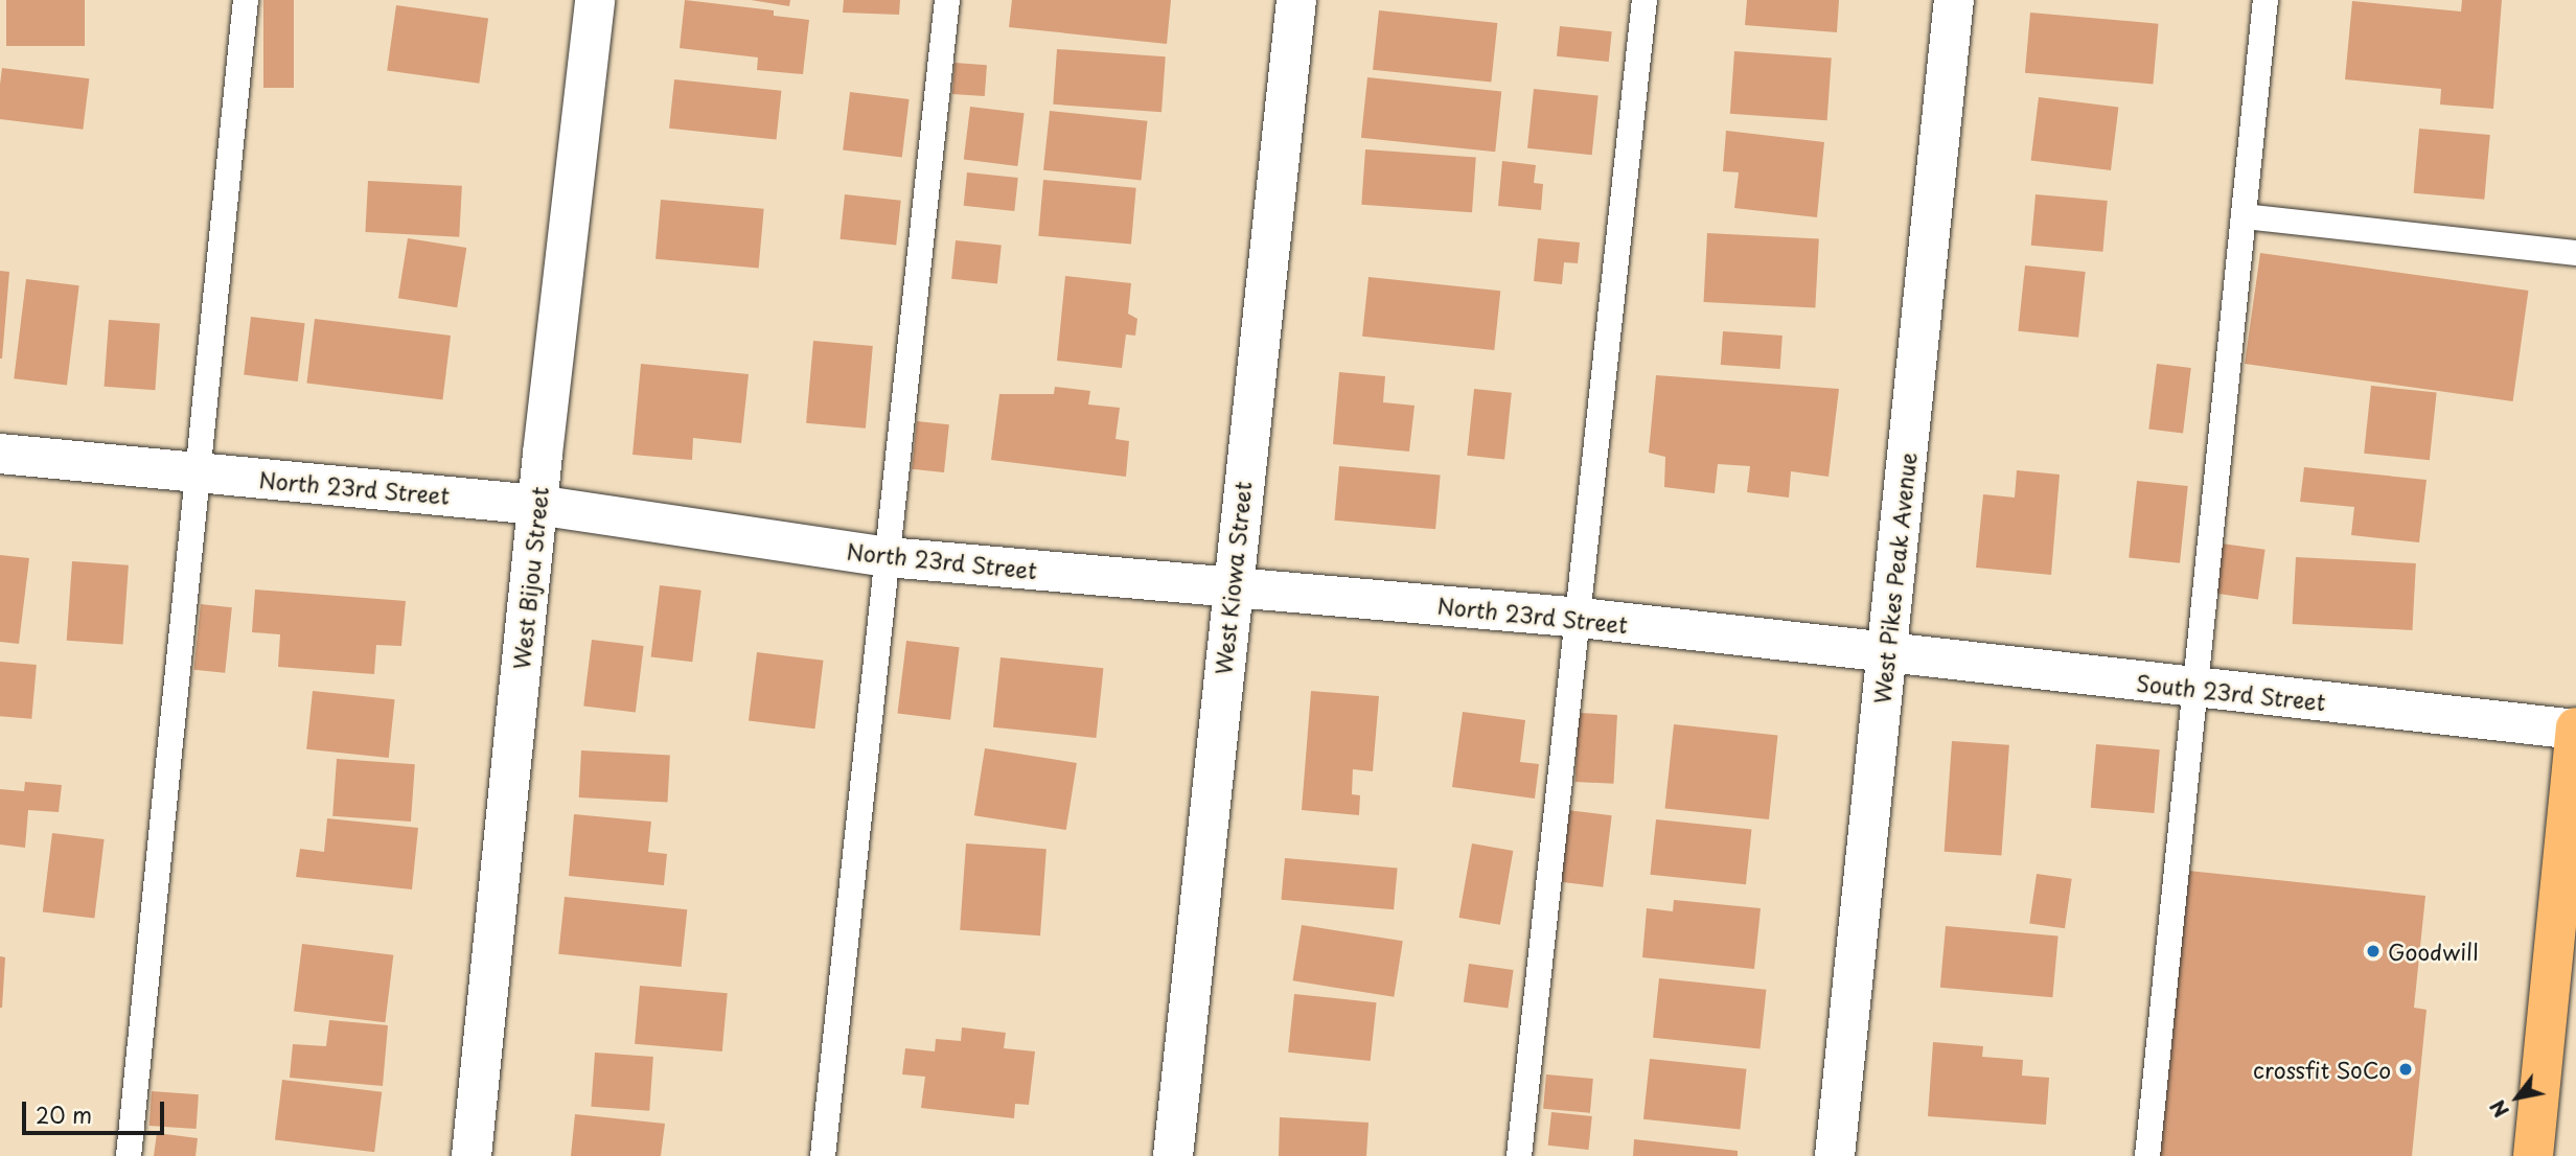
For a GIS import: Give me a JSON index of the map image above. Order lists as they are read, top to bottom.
{
  "streets": {
    "street": [
      "North 23rd Street",
      "West Bijou Street",
      "West Kiowa Street",
      "West Pikes Peak Avenue",
      "South 23rd Street"
    ]
  },
  "crossings": [
    ["North 23rd Street", "West Bijou Street"],
    ["North 23rd Street", "West Kiowa Street"],
    ["North 23rd Street", "West Pikes Peak Avenue"],
    ["North 23rd Street", "South 23rd Street"],
    ["West Pikes Peak Avenue", "South 23rd Street"]
  ],
  "places": ["Goodwill", "crossfit SoCo"],
  "scale_bar": "20 m",
  "north": "bottom left"
}
